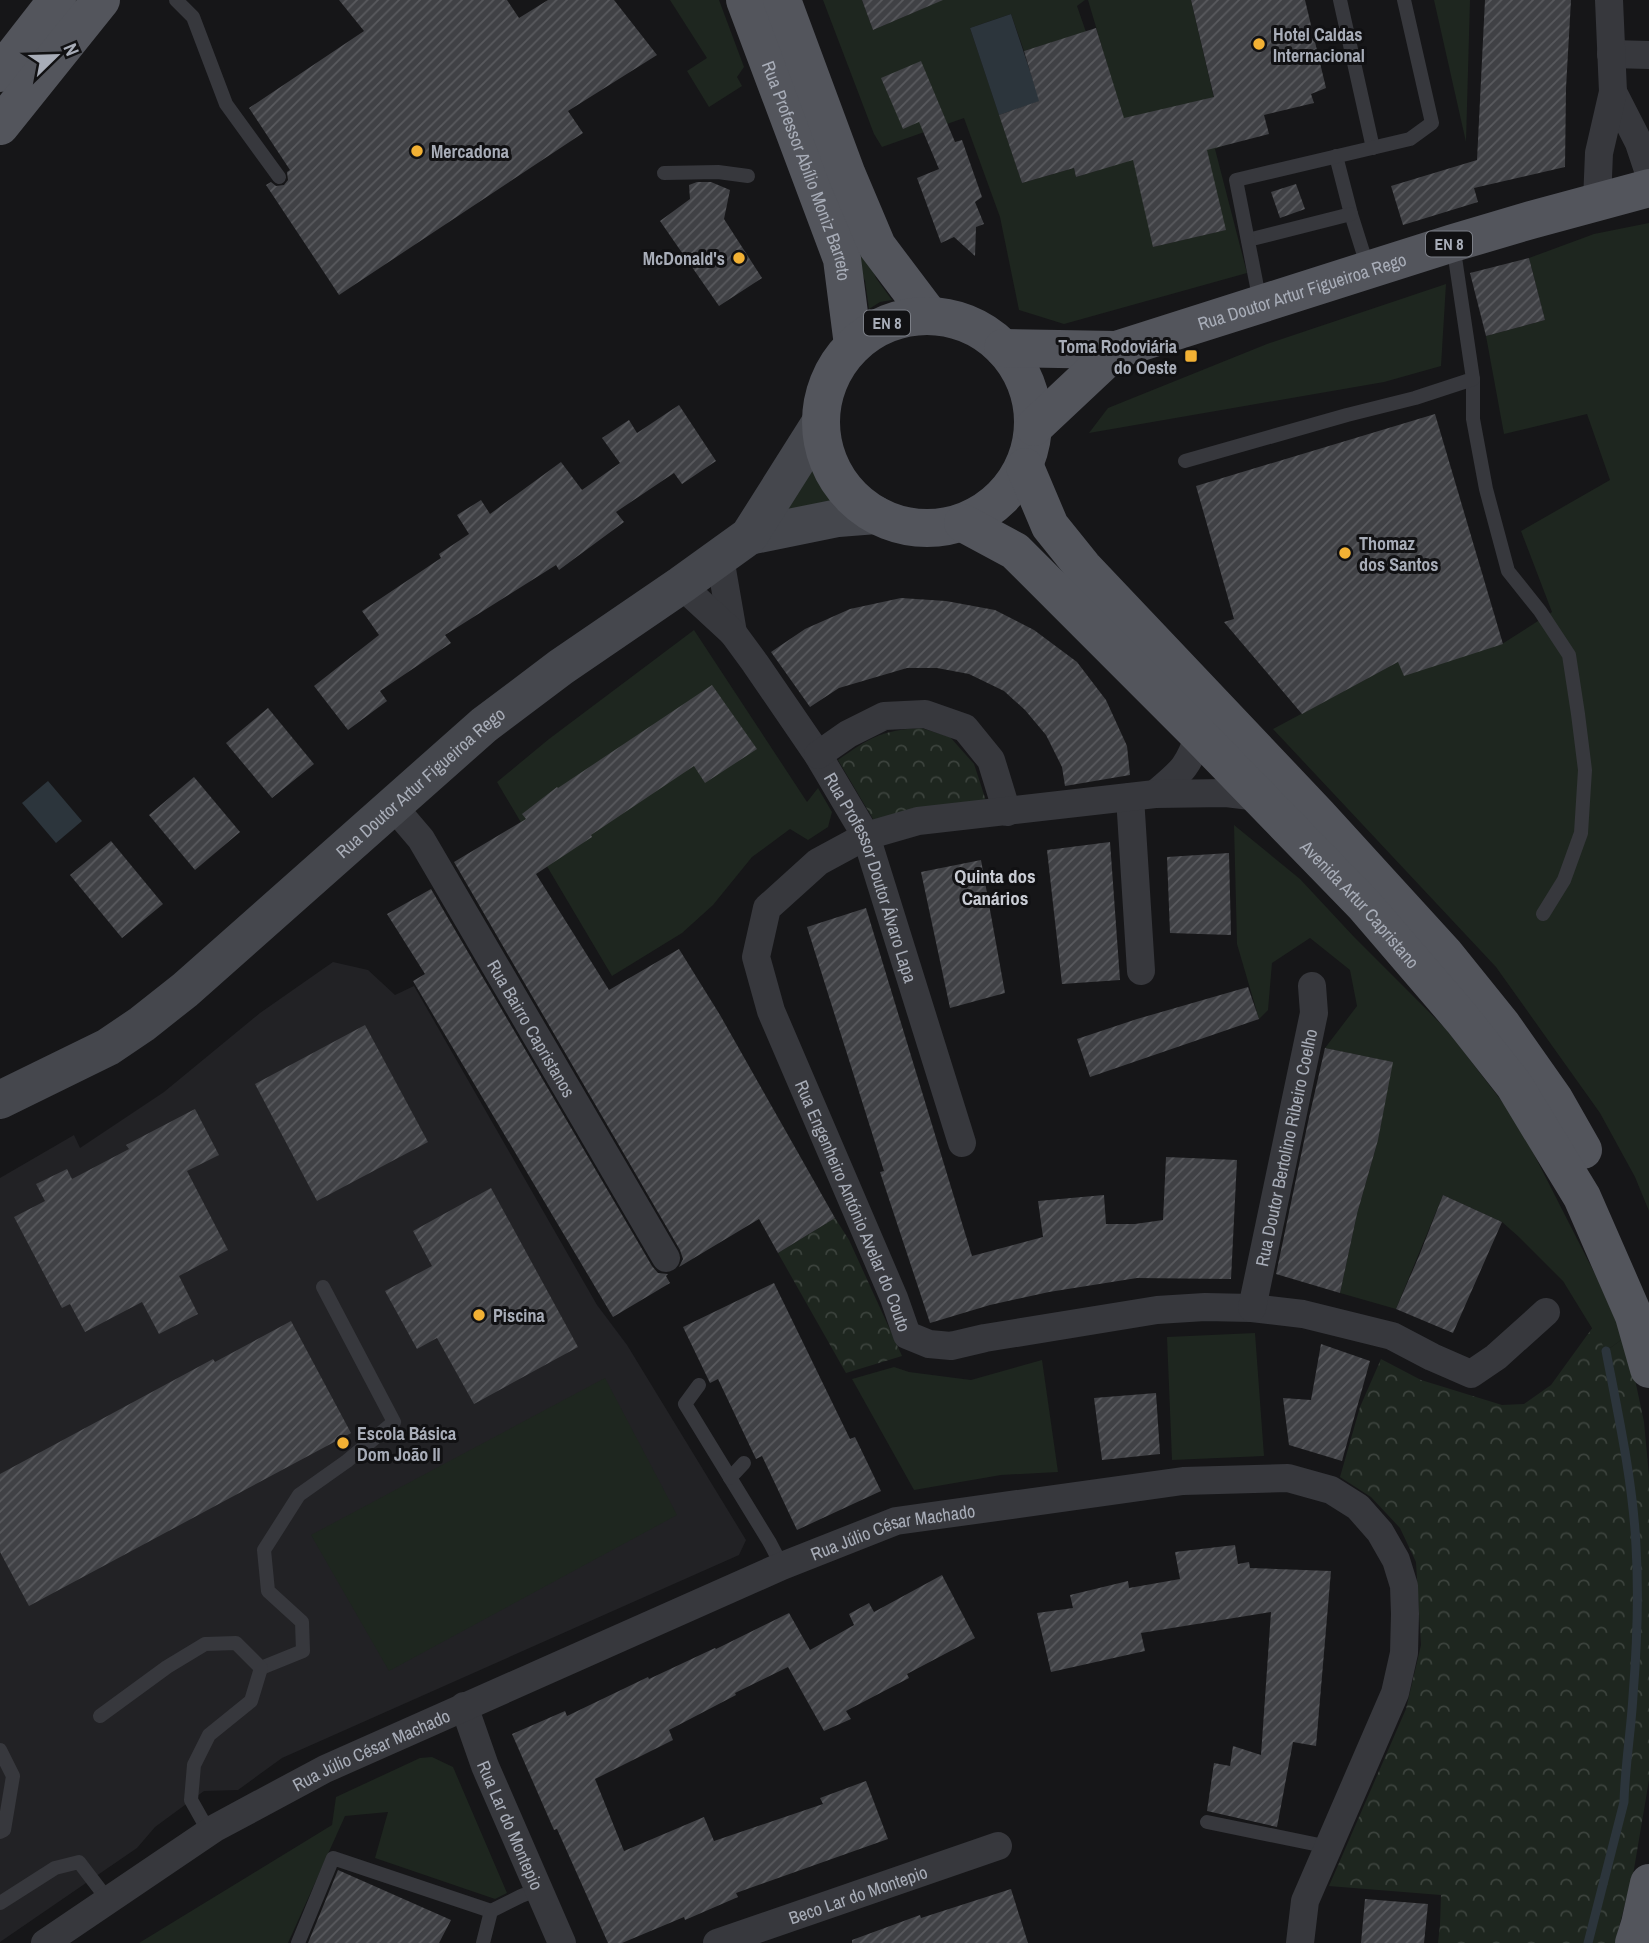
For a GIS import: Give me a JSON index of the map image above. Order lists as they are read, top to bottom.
{
  "streets": {
    "main road": [
      "Rua Professor Abílio Moniz Barreto",
      "EN 8",
      "Rua Doutor Artur Figueiroa Rego",
      "Avenida Artur Capristano"
    ],
    "street": [
      "Rua Professor Doutor Álvaro Lapa",
      "Rua Bairro Capristanos",
      "Rua Doutor Bertolino Ribeiro Coelho",
      "Rua Engenheiro António Avelar do Couto",
      "Rua Júlio César Machado",
      "Rua Lar do Montepio",
      "Beco Lar do Montepio"
    ]
  },
  "crossings": [
    ["Rua Professor Abílio Moniz Barreto", "EN 8"],
    ["Rua Professor Abílio Moniz Barreto", "Rua Doutor Artur Figueiroa Rego"],
    ["Rua Professor Abílio Moniz Barreto", "Avenida Artur Capristano"],
    ["EN 8", "Rua Doutor Artur Figueiroa Rego"],
    ["EN 8", "Avenida Artur Capristano"],
    ["Rua Doutor Artur Figueiroa Rego", "Avenida Artur Capristano"],
    ["Rua Doutor Artur Figueiroa Rego", "Rua Bairro Capristanos"],
    ["Rua Professor Doutor Álvaro Lapa", "Rua Engenheiro António Avelar do Couto"],
    ["Avenida Artur Capristano", "Rua Engenheiro António Avelar do Couto"],
    ["Rua Doutor Bertolino Ribeiro Coelho", "Rua Engenheiro António Avelar do Couto"],
    ["Rua Júlio César Machado", "Rua Lar do Montepio"]
  ],
  "districts": ["Quinta dos Canários"],
  "places": {
    "other": [
      "Hotel Caldas Internacional",
      "Mercadona",
      "McDonald's",
      "Thomaz dos Santos",
      "Piscina",
      "Escola Básica Dom João II"
    ],
    "transit": ["Toma Rodoviária do Oeste"]
  },
  "north": "top right"
}
